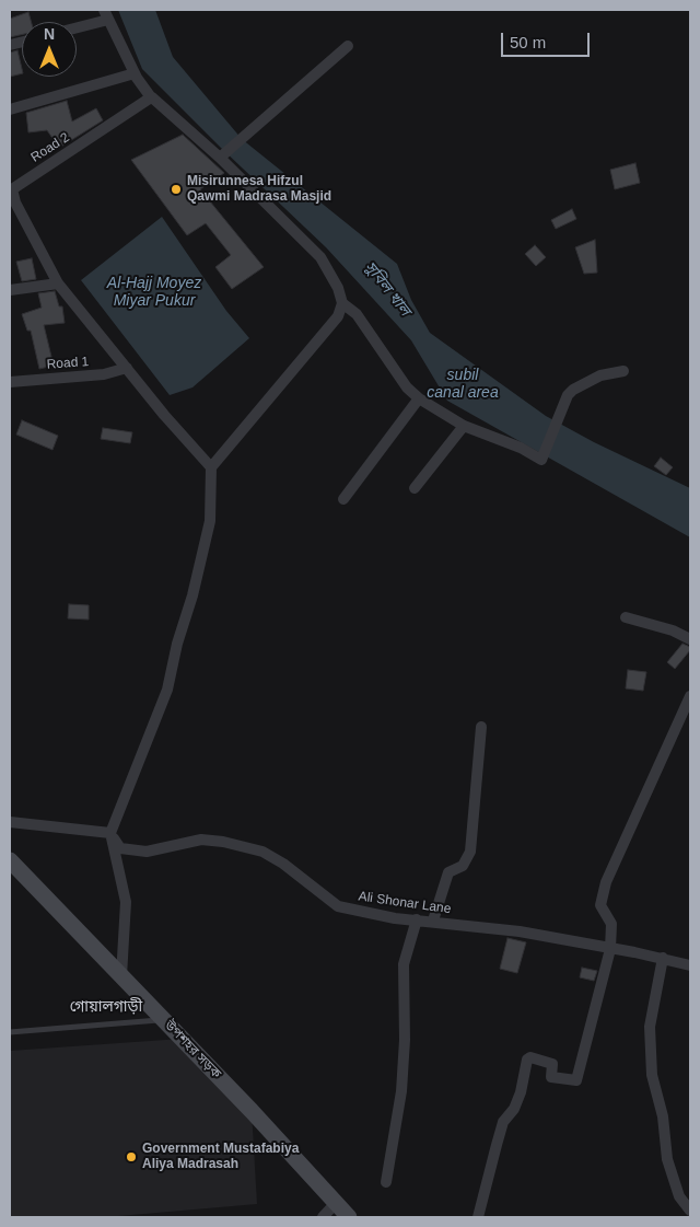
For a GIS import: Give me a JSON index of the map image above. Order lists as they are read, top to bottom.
{
  "streets": {
    "main road": ["উপশহর সড়ক"],
    "street": ["Road 2", "Road 1", "Ali Shonar Lane"]
  },
  "districts": ["গোয়ালগাড়ী"],
  "water": ["Al-Hajj Moyez Miyar Pukur", "সুবিল খাল", "subil canal area"],
  "places": ["Misirunnesa Hifzul Qawmi Madrasa Masjid", "Government Mustafabiya Aliya Madrasah"],
  "scale_bar": "50 m",
  "north": "top"
}
